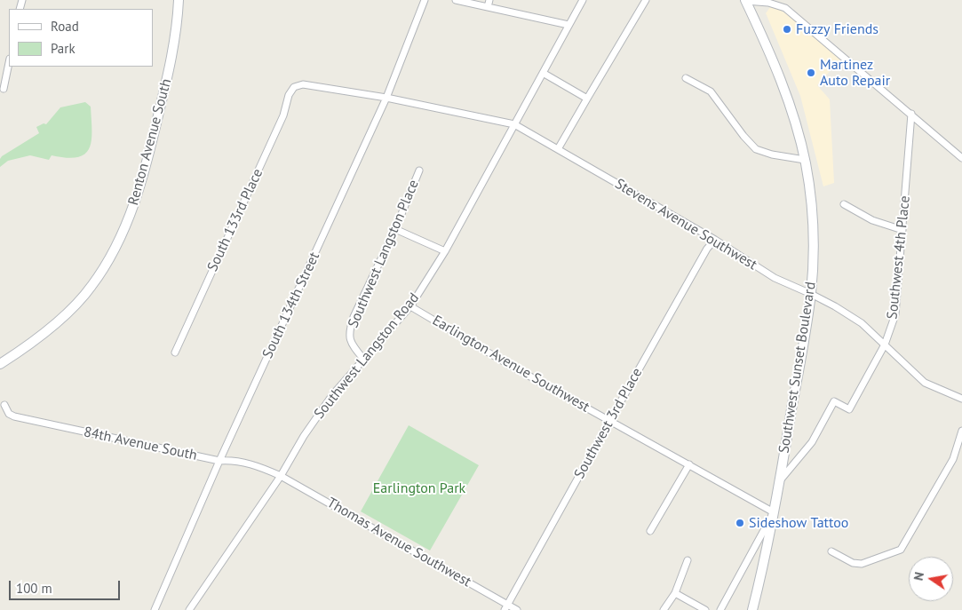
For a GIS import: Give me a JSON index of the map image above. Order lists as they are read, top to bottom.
{
  "streets": {
    "main road": ["Renton Avenue South", "Southwest Sunset Boulevard"],
    "street": [
      "South 133rd Place",
      "Stevens Avenue Southwest",
      "Southwest Langston Place",
      "Southwest 4th Place",
      "South 134th Street",
      "Southwest Langston Road",
      "Earlington Avenue Southwest",
      "Southwest 3rd Place",
      "84th Avenue South",
      "Thomas Avenue Southwest"
    ]
  },
  "crossings": [
    ["South 133rd Place", "Stevens Avenue Southwest"],
    ["Stevens Avenue Southwest", "Southwest 4th Place"],
    ["Stevens Avenue Southwest", "South 134th Street"],
    ["Stevens Avenue Southwest", "Southwest Langston Road"],
    ["Stevens Avenue Southwest", "Southwest Sunset Boulevard"],
    ["Stevens Avenue Southwest", "Southwest 3rd Place"],
    ["Southwest Langston Place", "Southwest Langston Road"],
    ["Southwest 4th Place", "Southwest Sunset Boulevard"],
    ["South 134th Street", "84th Avenue South"],
    ["Southwest Langston Road", "Earlington Avenue Southwest"],
    ["Southwest Langston Road", "84th Avenue South"],
    ["Southwest Langston Road", "Thomas Avenue Southwest"],
    ["Earlington Avenue Southwest", "Southwest Sunset Boulevard"],
    ["Earlington Avenue Southwest", "Southwest 3rd Place"],
    ["Southwest 3rd Place", "Thomas Avenue Southwest"],
    ["84th Avenue South", "Thomas Avenue Southwest"]
  ],
  "parks": ["Earlington Park"],
  "places": ["Fuzzy Friends", "Martinez Auto Repair", "Sideshow Tattoo"],
  "legend": ["Road", "Park"],
  "scale_bar": "100 m",
  "north": "left"
}
